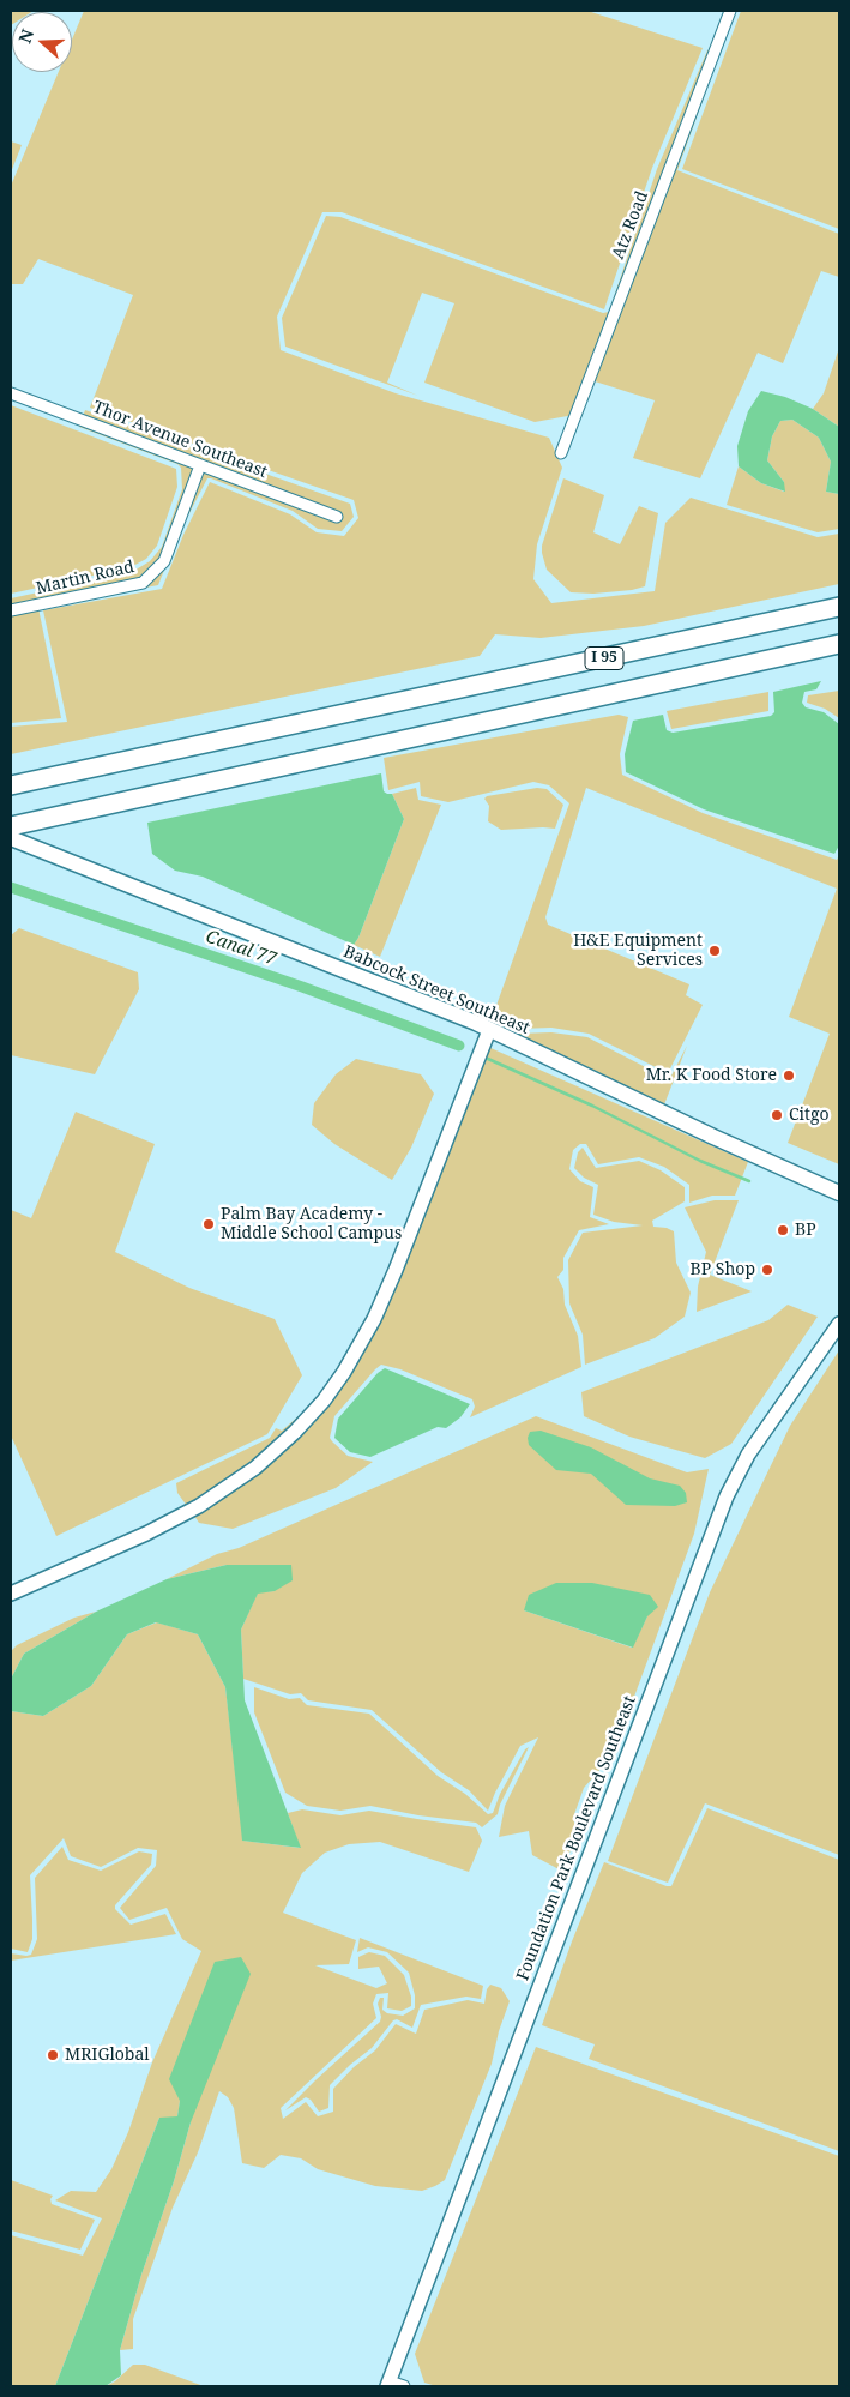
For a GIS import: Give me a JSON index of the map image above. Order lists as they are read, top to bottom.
{
  "streets": {
    "highway": ["I 95"],
    "main road": ["Babcock Street Southeast"],
    "street": [
      "Atz Road",
      "Thor Avenue Southeast",
      "Martin Road",
      "Foundation Park Boulevard Southeast"
    ]
  },
  "crossings": [
    ["Thor Avenue Southeast", "Martin Road"]
  ],
  "water": ["Canal 77"],
  "places": [
    "H&E Equipment Services",
    "Mr. K Food Store",
    "Citgo",
    "Palm Bay Academy - Middle School Campus",
    "BP",
    "BP Shop",
    "MRIGlobal"
  ],
  "north": "left"
}
